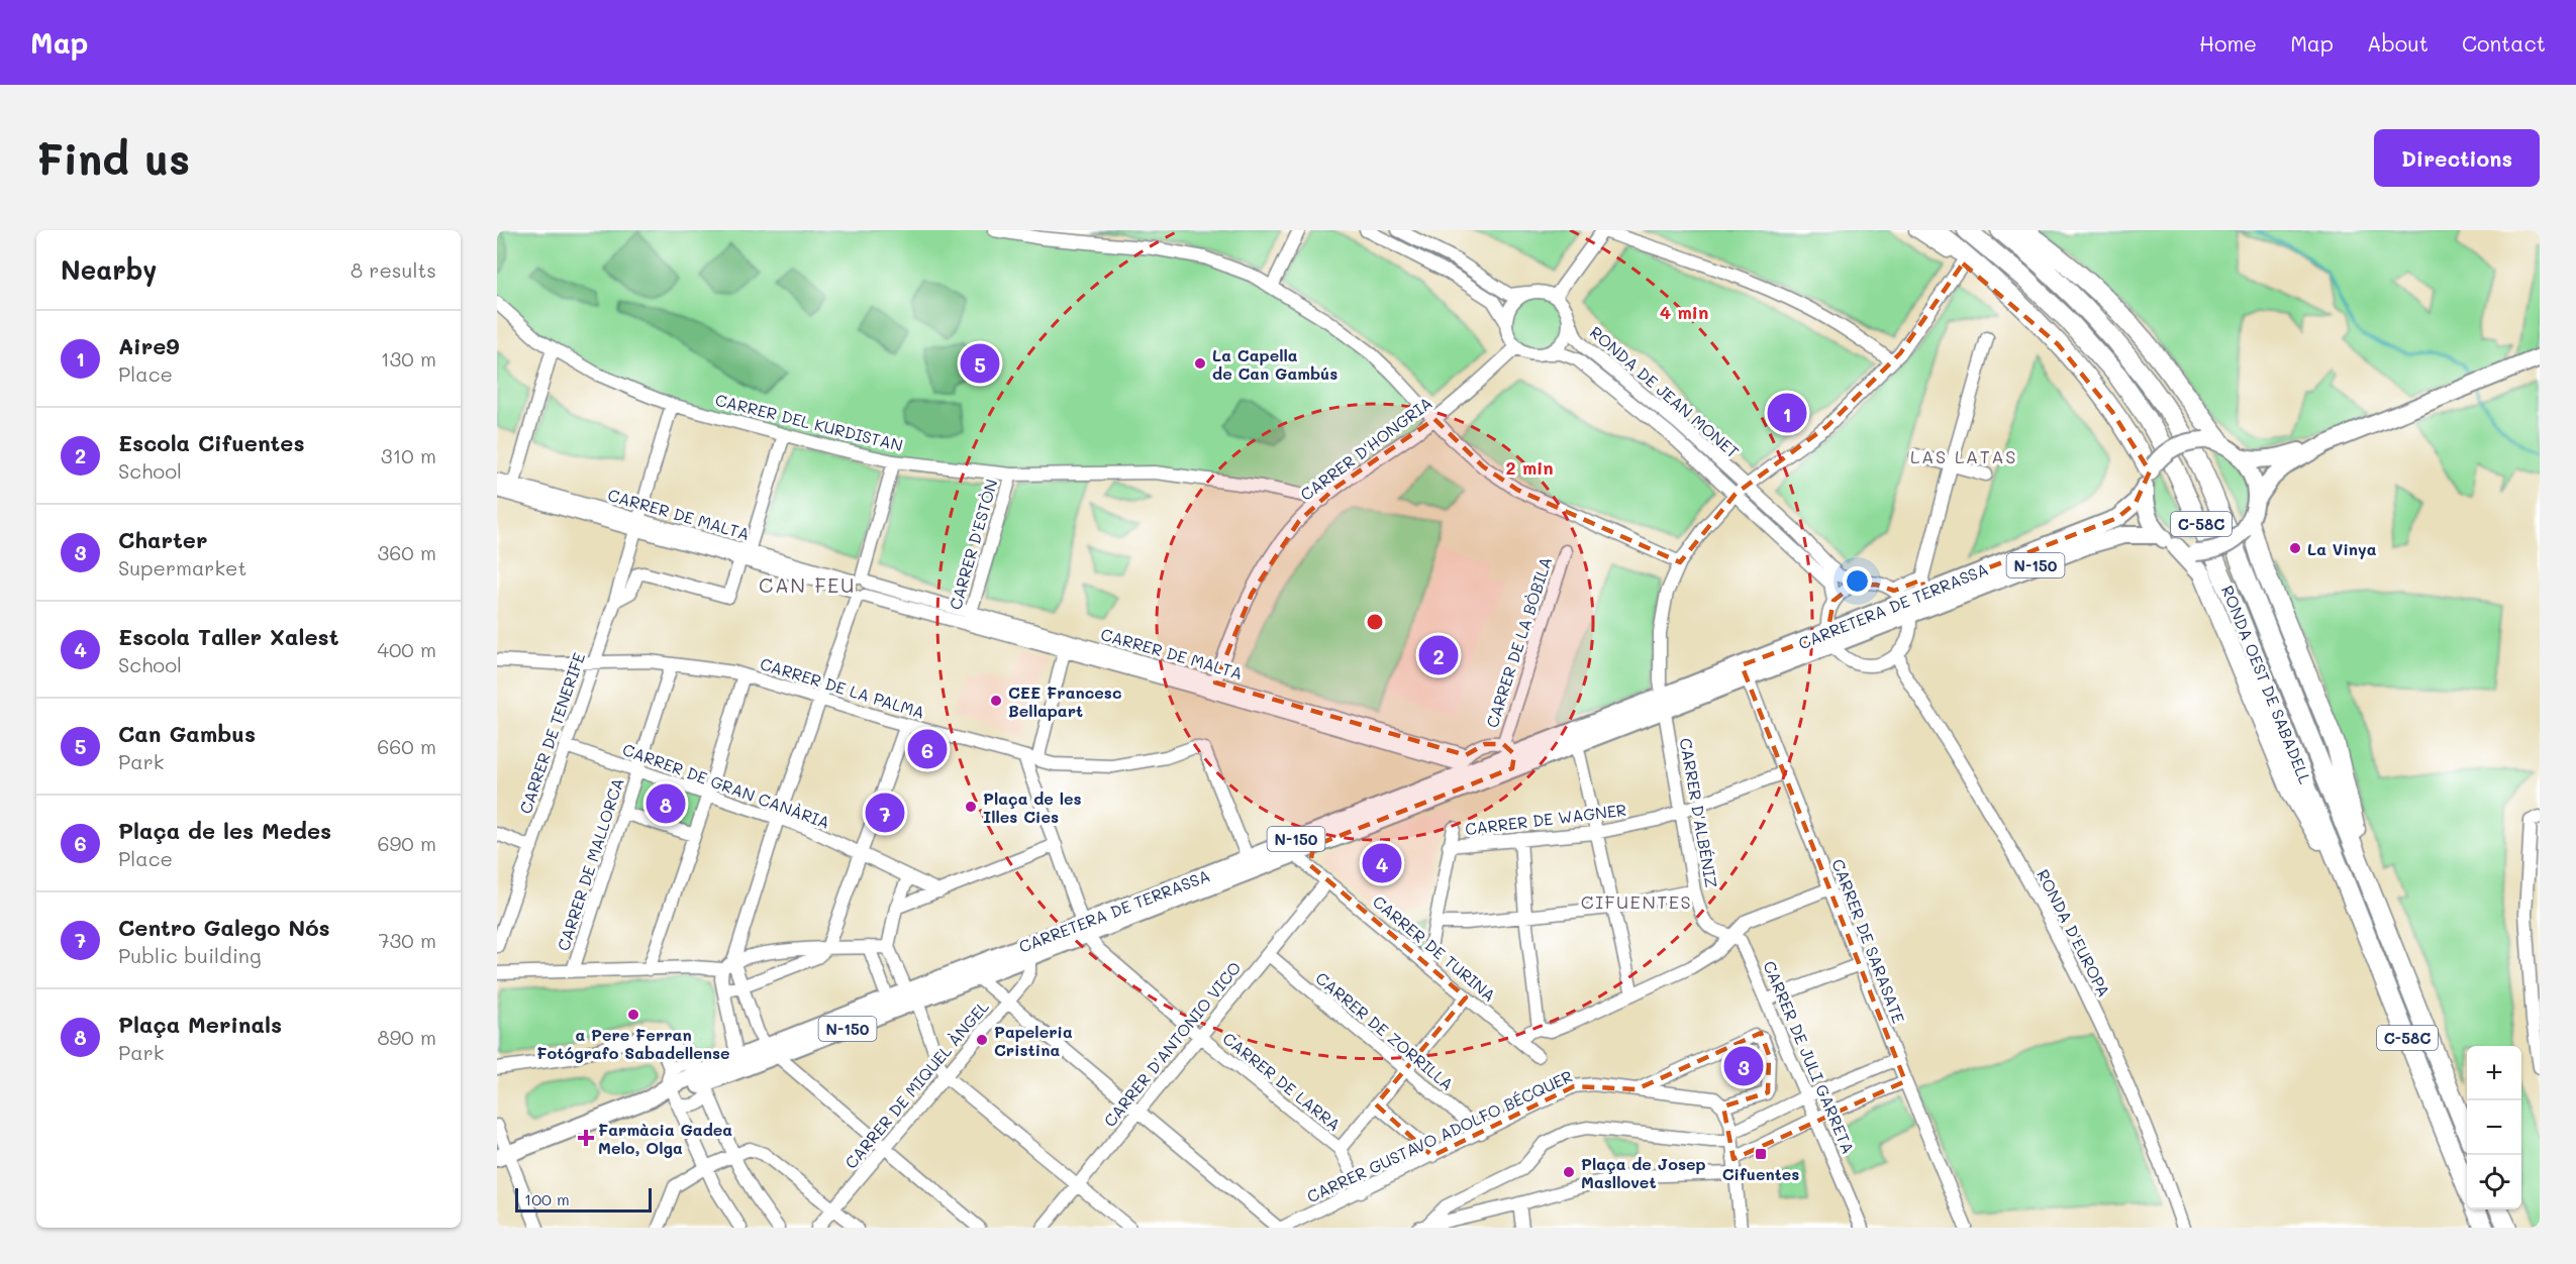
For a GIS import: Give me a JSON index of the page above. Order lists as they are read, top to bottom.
{
  "streets": {
    "highway": ["C-58C", "RONDA OEST DE SABADELL"],
    "main road": ["N-150", "CARRETERA DE TERRASSA"],
    "street": [
      "RONDA DE JEAN MONET",
      "CARRER DEL KURDISTAN",
      "CARRER D'HONGRIA",
      "CARRER DE MALTA",
      "CARRER D'ESTÒN",
      "CARRER DE LA BÒBILA",
      "CARRER DE LA PALMA",
      "CARRER DE TENERIFE",
      "CARRER DE GRAN CANÀRIA",
      "CARRER D'ALBÉNIZ",
      "CARRER DE WAGNER",
      "CARRER DE MALLORCA",
      "RONDA D'EUROPA",
      "CARRER DE SARASATE",
      "CARRER DE TURINA",
      "CARRER DE ZORRILLA",
      "CARRER D'ANTONIO VICO",
      "CARRER DE JULI GARRETA",
      "CARRER DE LARRA",
      "CARRER DE MIQUEL ÀNGEL",
      "CARRER GUSTAVO ADOLFO BÉCQUER"
    ]
  },
  "crossings": [
    ["RONDA DE JEAN MONET", "CARRER D'HONGRIA"],
    ["RONDA DE JEAN MONET", "CARRETERA DE TERRASSA"],
    ["RONDA DE JEAN MONET", "CARRER D'ALBÉNIZ"],
    ["CARRER DEL KURDISTAN", "CARRER D'HONGRIA"],
    ["CARRER DEL KURDISTAN", "CARRER D'ESTÒN"],
    ["CARRER DEL KURDISTAN", "CARRER DE TENERIFE"],
    ["CARRER D'HONGRIA", "CARRER DE MALTA"],
    ["CARRER DE MALTA", "CARRER D'ESTÒN"],
    ["CARRER DE MALTA", "CARRETERA DE TERRASSA"],
    ["CARRER DE MALTA", "CARRER DE TENERIFE"],
    ["N-150", "CARRETERA DE TERRASSA"],
    ["CARRETERA DE TERRASSA", "CARRER DE LA BÒBILA"],
    ["CARRETERA DE TERRASSA", "CARRER DE LA PALMA"],
    ["CARRETERA DE TERRASSA", "CARRER D'ALBÉNIZ"],
    ["CARRETERA DE TERRASSA", "CARRER DE SARASATE"],
    ["CARRETERA DE TERRASSA", "CARRER DE TURINA"],
    ["CARRETERA DE TERRASSA", "CARRER DE LARRA"],
    ["CARRETERA DE TERRASSA", "CARRER DE MIQUEL ÀNGEL"],
    ["CARRER DE LA PALMA", "CARRER DE TENERIFE"],
    ["CARRER DE LA PALMA", "CARRER DE MALLORCA"],
    ["CARRER DE TENERIFE", "CARRER DE GRAN CANÀRIA"],
    ["CARRER DE GRAN CANÀRIA", "CARRER DE MALLORCA"],
    ["CARRER D'ALBÉNIZ", "CARRER DE WAGNER"],
    ["CARRER D'ALBÉNIZ", "CARRER DE JULI GARRETA"],
    ["CARRER DE WAGNER", "CARRER DE SARASATE"],
    ["CARRER DE TURINA", "CARRER D'ANTONIO VICO"],
    ["CARRER DE ZORRILLA", "CARRER D'ANTONIO VICO"],
    ["CARRER DE ZORRILLA", "CARRER GUSTAVO ADOLFO BÉCQUER"],
    ["CARRER D'ANTONIO VICO", "CARRER DE LARRA"],
    ["CARRER DE LARRA", "CARRER GUSTAVO ADOLFO BÉCQUER"]
  ],
  "districts": ["LAS LATAS", "CAN FEU", "CIFUENTES"],
  "places": {
    "other": [
      "La Capella de Can Gambús",
      "La Vinya",
      "CEE Francesc Bellapart",
      "Plaça de les Illes Cies",
      "a Pere Ferran Fotógrafo Sabadellense",
      "Papeleria Cristina",
      "Plaça de Josep Masllovet"
    ],
    "health": ["Farmàcia Gadea Melo, Olga"],
    "transit": ["Cifuentes"]
  },
  "scale_bar": "100 m",
  "page": {
    "header": "Map",
    "nav": [
      "Home",
      "Map",
      "About",
      "Contact"
    ],
    "buttons": "Directions",
    "title": "Find us",
    "heading": ["Nearby", "8 results"],
    "list": [
      {
        "mark": "1",
        "name": "Aire9",
        "note": "Place",
        "value": "130 m"
      },
      {
        "mark": "2",
        "name": "Escola Cifuentes",
        "note": "School",
        "value": "310 m"
      },
      {
        "mark": "3",
        "name": "Charter",
        "note": "Supermarket",
        "value": "360 m"
      },
      {
        "mark": "4",
        "name": "Escola Taller Xalest",
        "note": "School",
        "value": "400 m"
      },
      {
        "mark": "5",
        "name": "Can Gambus",
        "note": "Park",
        "value": "660 m"
      },
      {
        "mark": "6",
        "name": "Plaça de les Medes",
        "note": "Place",
        "value": "690 m"
      },
      {
        "mark": "7",
        "name": "Centro Galego Nós",
        "note": "Public building",
        "value": "730 m"
      },
      {
        "mark": "8",
        "name": "Plaça Merinals",
        "note": "Park",
        "value": "890 m"
      }
    ],
    "pins": [
      "5",
      "1",
      "2",
      "6",
      "8",
      "7",
      "4",
      "3"
    ],
    "map_buttons": ["+", "−"],
    "scale": "100 m"
  },
  "rings": ["4 min", "2 min"]
}
